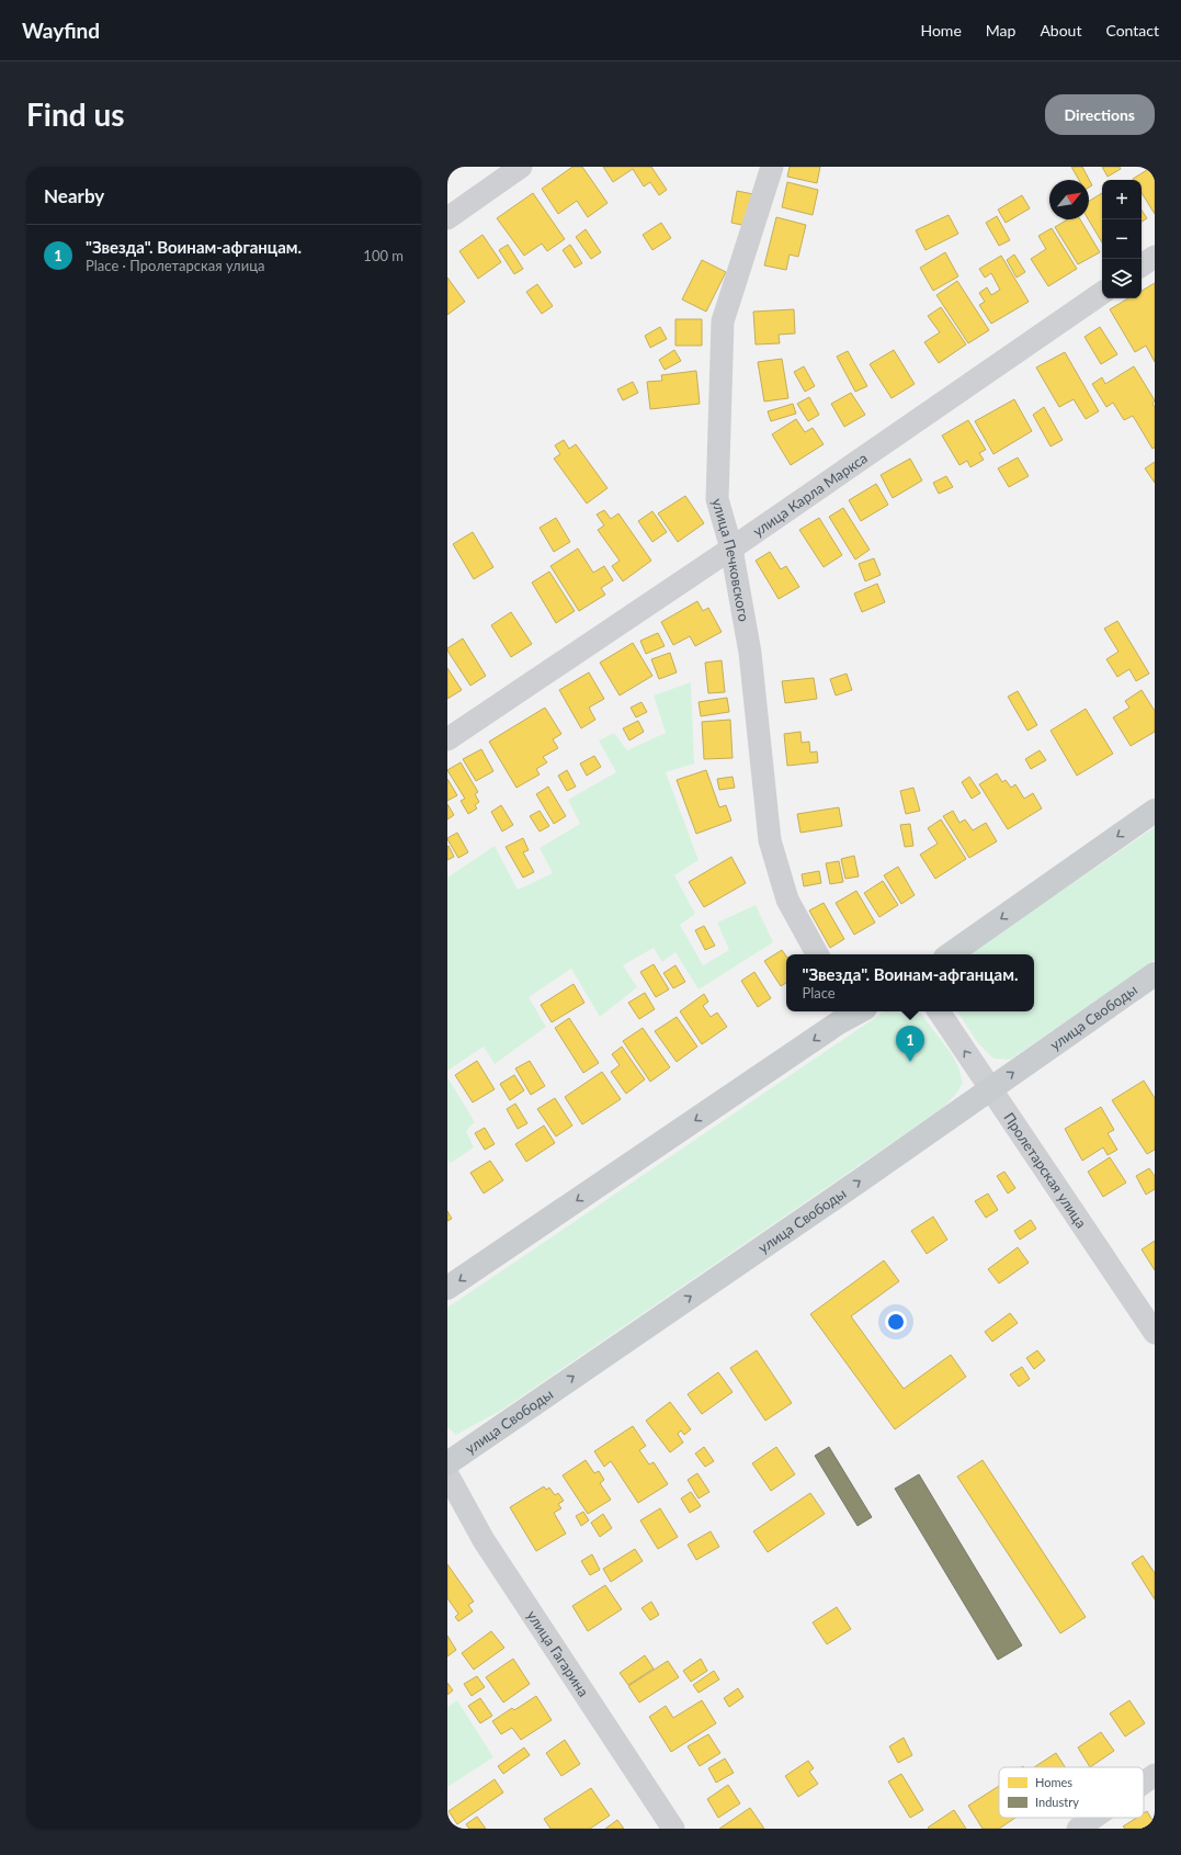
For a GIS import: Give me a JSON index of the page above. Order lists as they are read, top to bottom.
{
  "streets": {
    "main road": ["улица Свободы"],
    "street": [
      "улица Карла Маркса",
      "улица Печковского",
      "Пролетарская улица",
      "улица Гагарина"
    ]
  },
  "crossings": [
    ["улица Карла Маркса", "улица Печковского"],
    ["улица Свободы", "Пролетарская улица"]
  ],
  "legend": ["Homes", "Industry"],
  "north": "top right",
  "page": {
    "header": "Wayfind",
    "nav": [
      "Home",
      "Map",
      "About",
      "Contact"
    ],
    "buttons": "Directions",
    "title": "Find us",
    "heading": "Nearby",
    "map_buttons": ["+", "−"],
    "list": [
      {
        "mark": "1",
        "name": "\"Звезда\". Воинам-афганцам.",
        "note": "Place · Пролетарская улица",
        "value": "100 m"
      }
    ],
    "popup": ["\"Звезда\". Воинам-афганцам.", "Place"],
    "pins": "1"
  }
}
